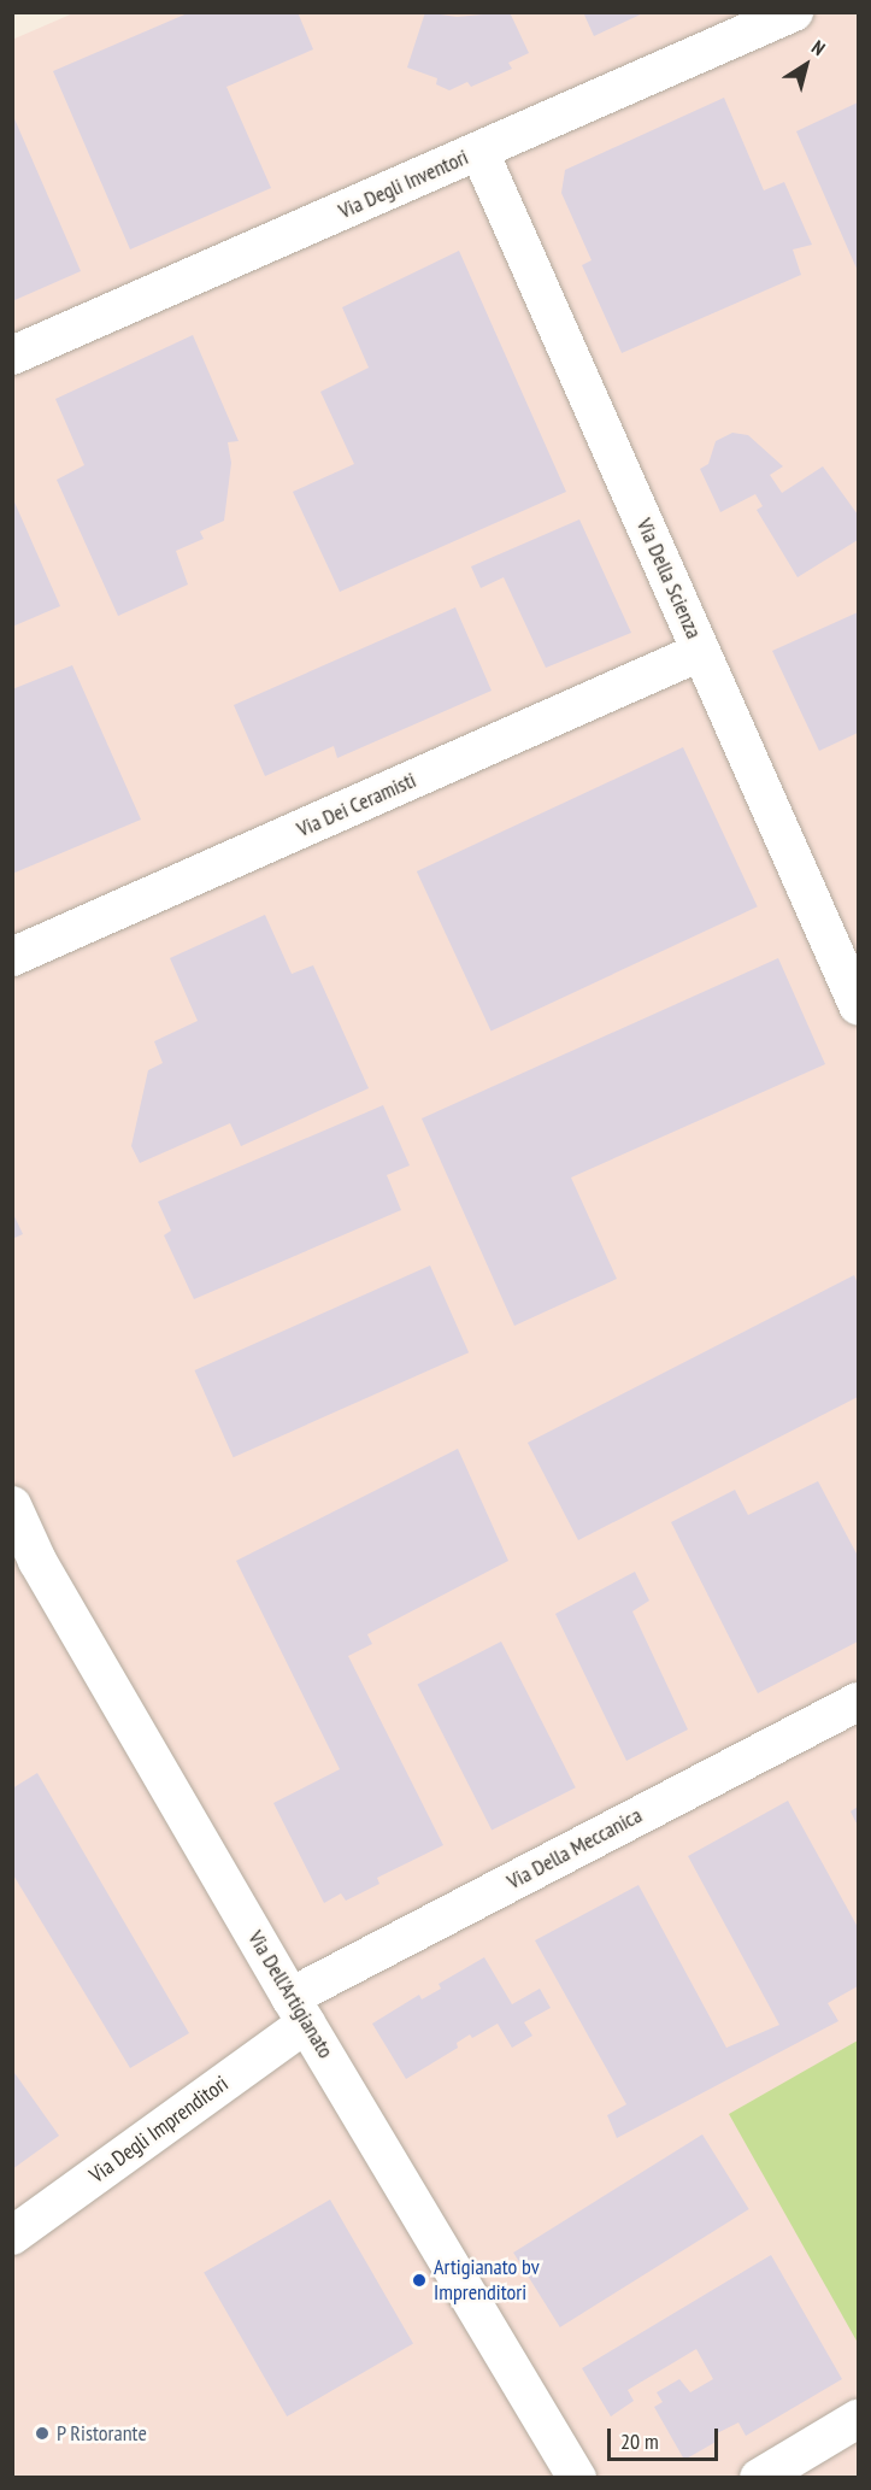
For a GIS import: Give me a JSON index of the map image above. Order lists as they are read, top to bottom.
{
  "streets": {
    "street": [
      "Via Degli Inventori",
      "Via Della Scienza",
      "Via Dei Ceramisti",
      "Via Della Meccanica",
      "Via Dell'Artigianato",
      "Via Degli Imprenditori"
    ]
  },
  "crossings": [
    ["Via Degli Inventori", "Via Della Scienza"],
    ["Via Della Scienza", "Via Dei Ceramisti"],
    ["Via Della Meccanica", "Via Dell'Artigianato"],
    ["Via Della Meccanica", "Via Degli Imprenditori"],
    ["Via Dell'Artigianato", "Via Degli Imprenditori"]
  ],
  "places": ["Artigianato bv Imprenditori", "P Ristorante"],
  "scale_bar": "20 m",
  "north": "top right"
}
